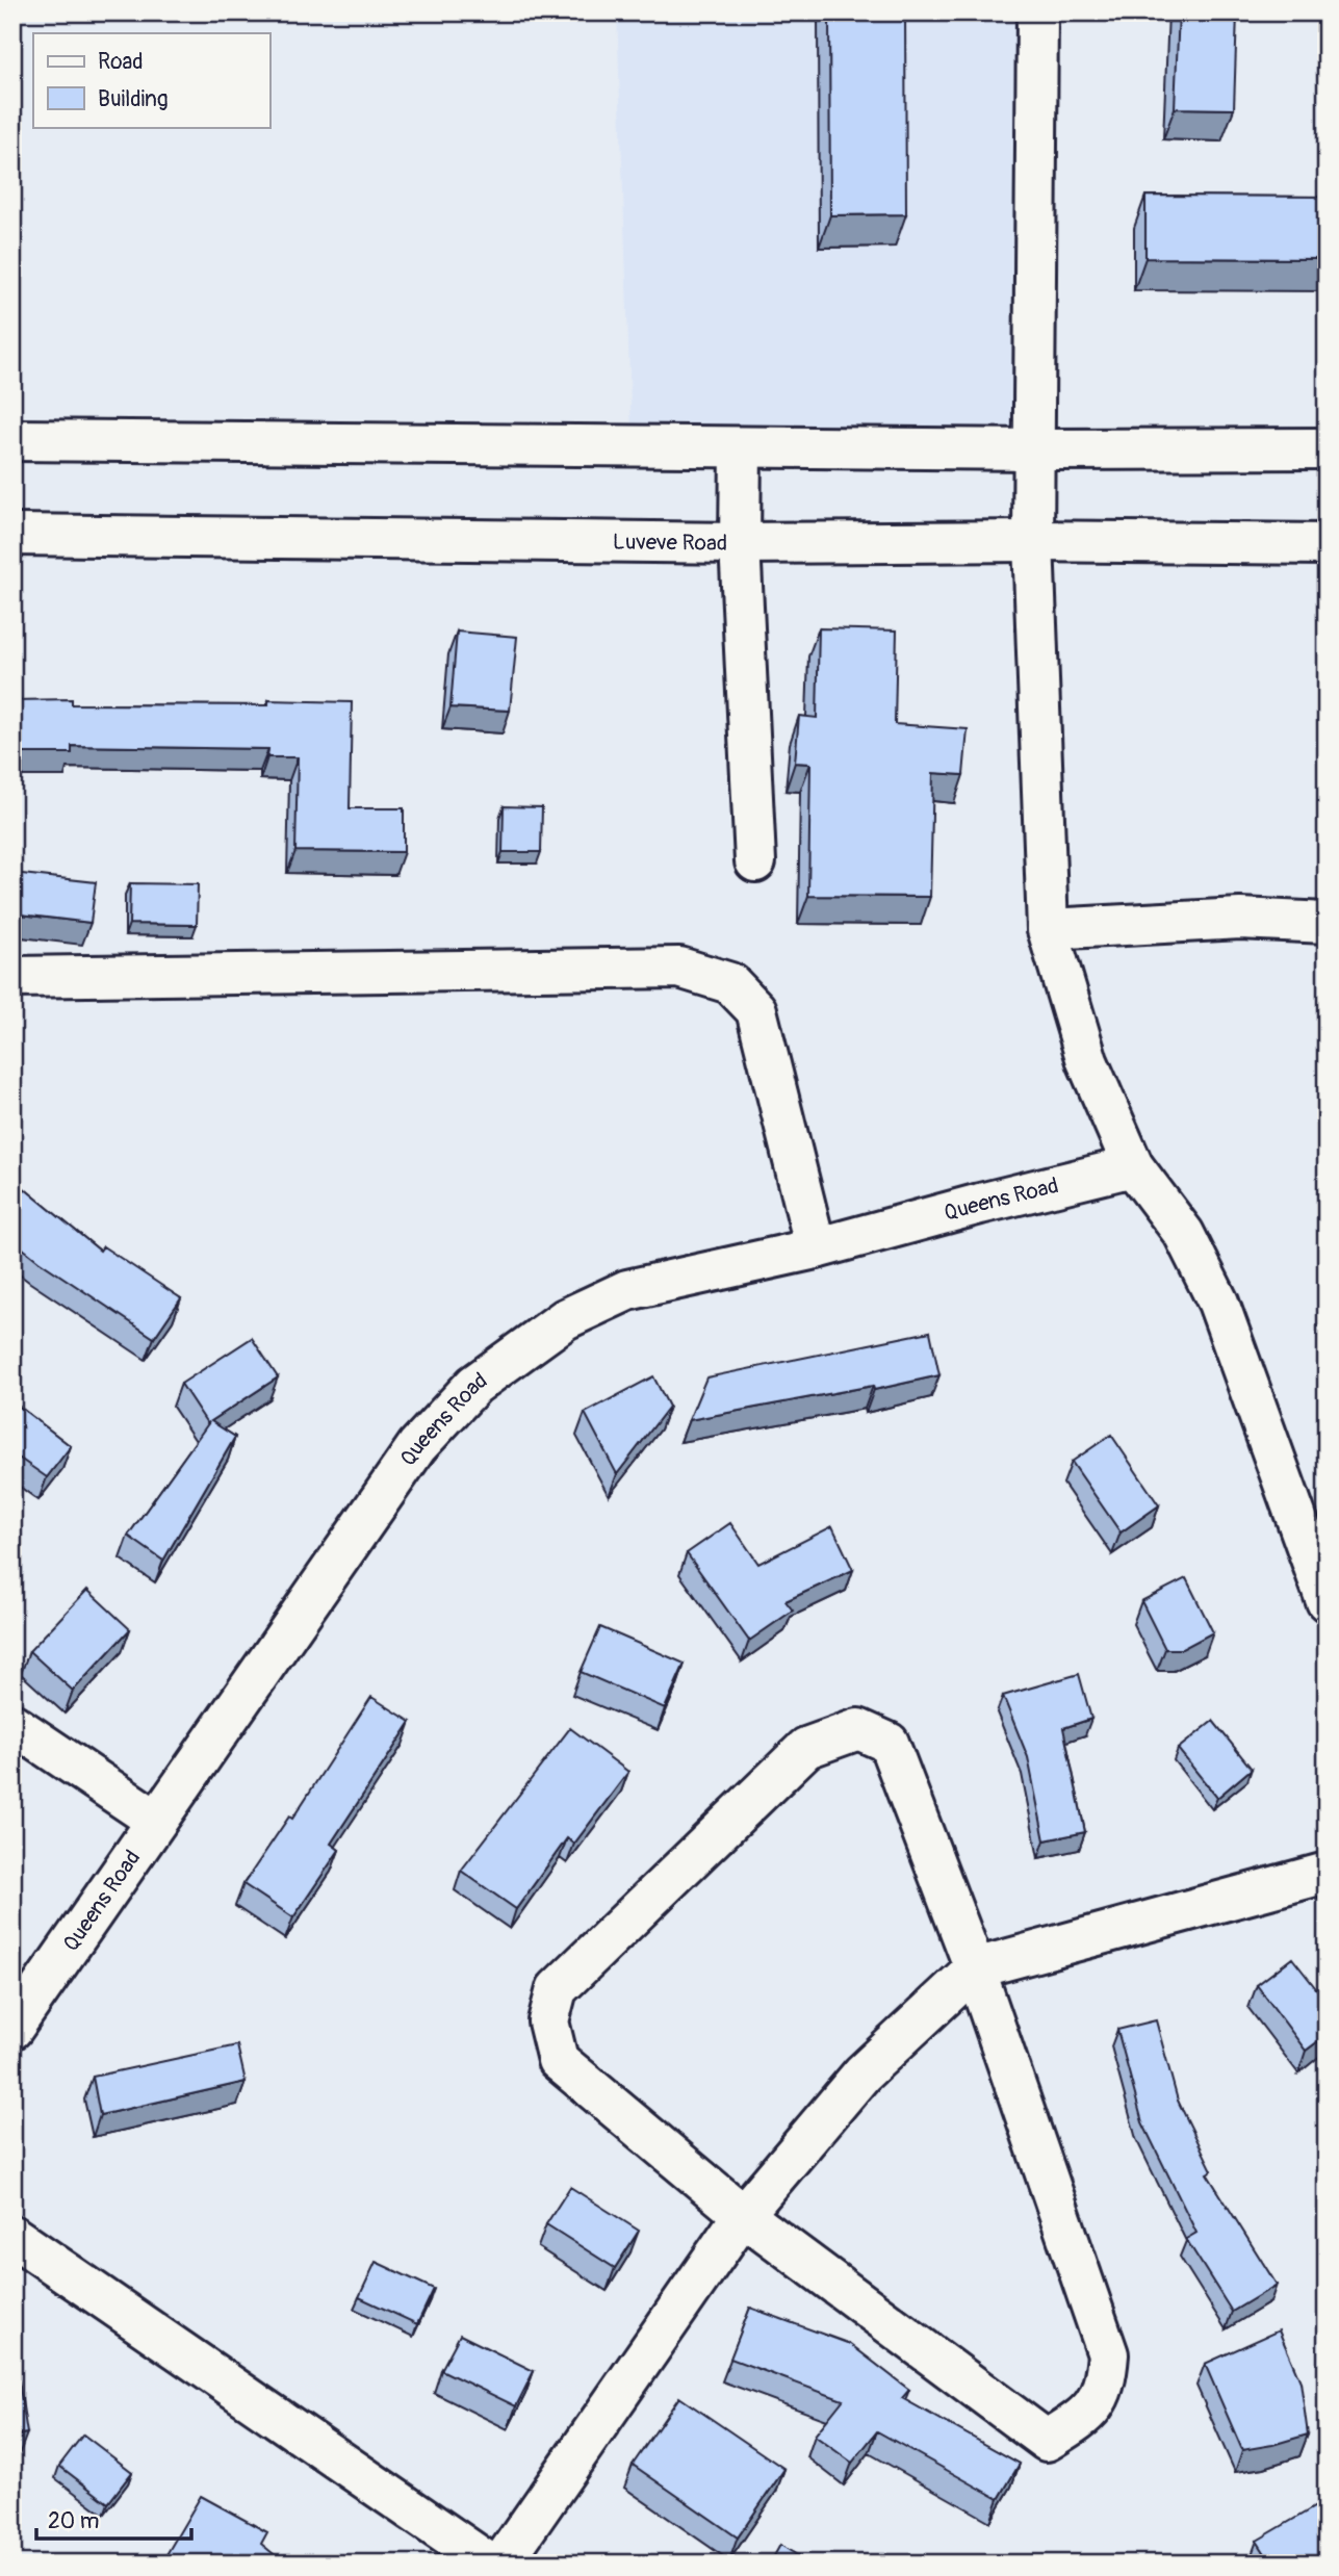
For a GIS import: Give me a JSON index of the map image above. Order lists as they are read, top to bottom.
{
  "streets": {
    "street": ["Luveve Road", "Queens Road"]
  },
  "legend": ["Road", "Building"],
  "scale_bar": "20 m"
}
